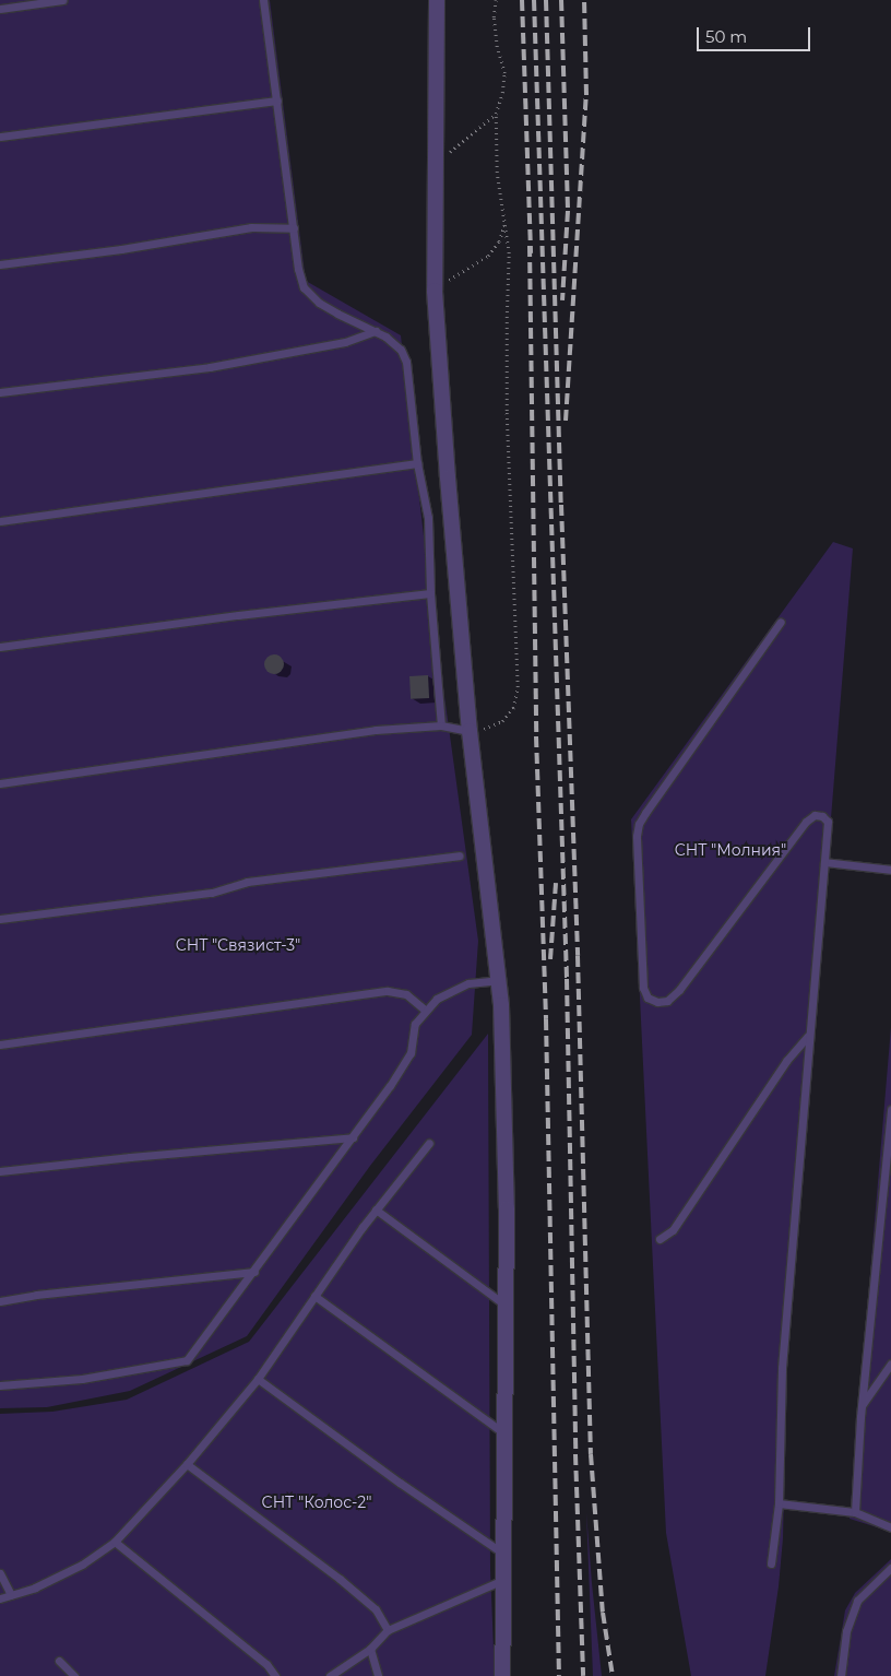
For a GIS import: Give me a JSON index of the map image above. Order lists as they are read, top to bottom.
{
  "parks": ["СНТ \"Молния\"", "СНТ \"Связист-3\"", "СНТ \"Колос-2\""],
  "scale_bar": "50 m"
}
